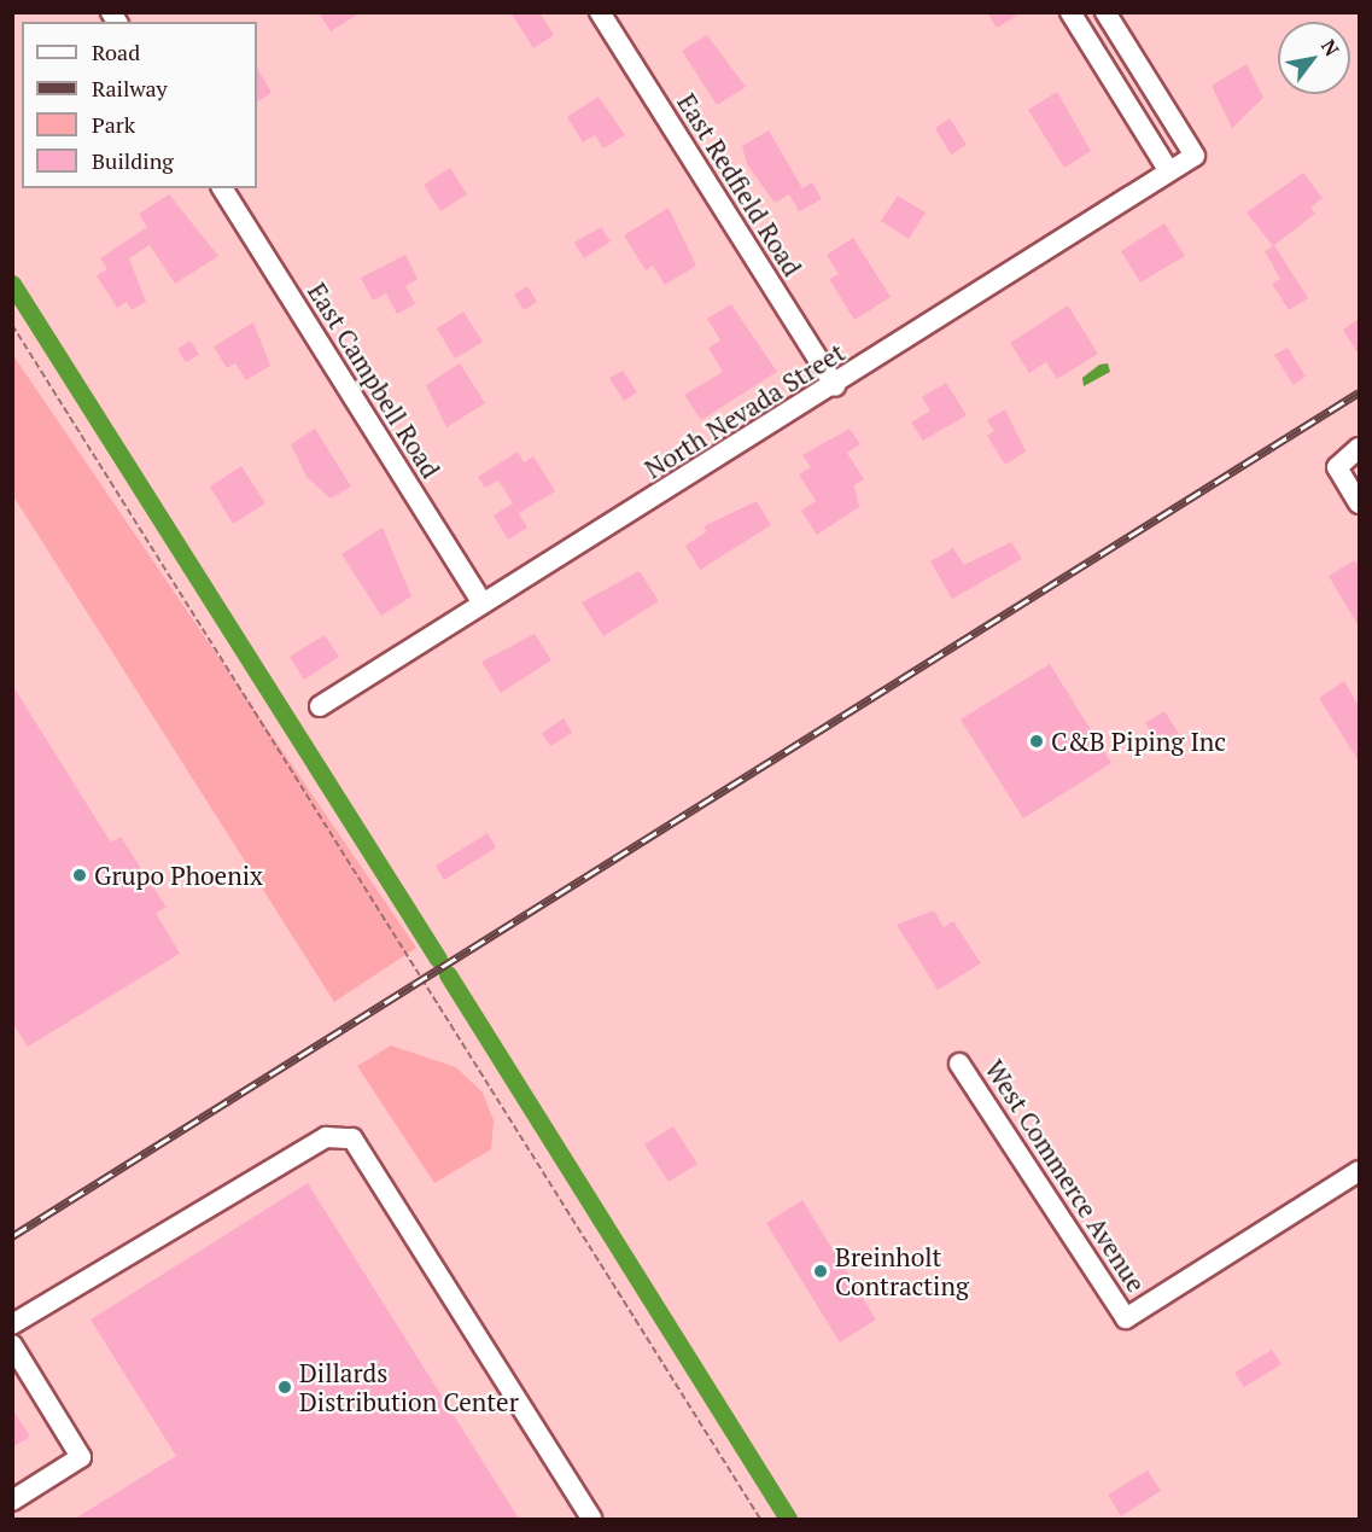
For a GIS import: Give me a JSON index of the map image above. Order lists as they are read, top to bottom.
{
  "streets": {
    "street": [
      "East Redfield Road",
      "East Campbell Road",
      "North Nevada Street",
      "West Commerce Avenue"
    ]
  },
  "crossings": [
    ["East Redfield Road", "North Nevada Street"],
    ["East Campbell Road", "North Nevada Street"]
  ],
  "places": [
    "C&B Piping Inc",
    "Grupo Phoenix",
    "Breinholt Contracting",
    "Dillards Distribution Center"
  ],
  "legend": [
    "Road",
    "Railway",
    "Park",
    "Building"
  ],
  "north": "top right"
}
